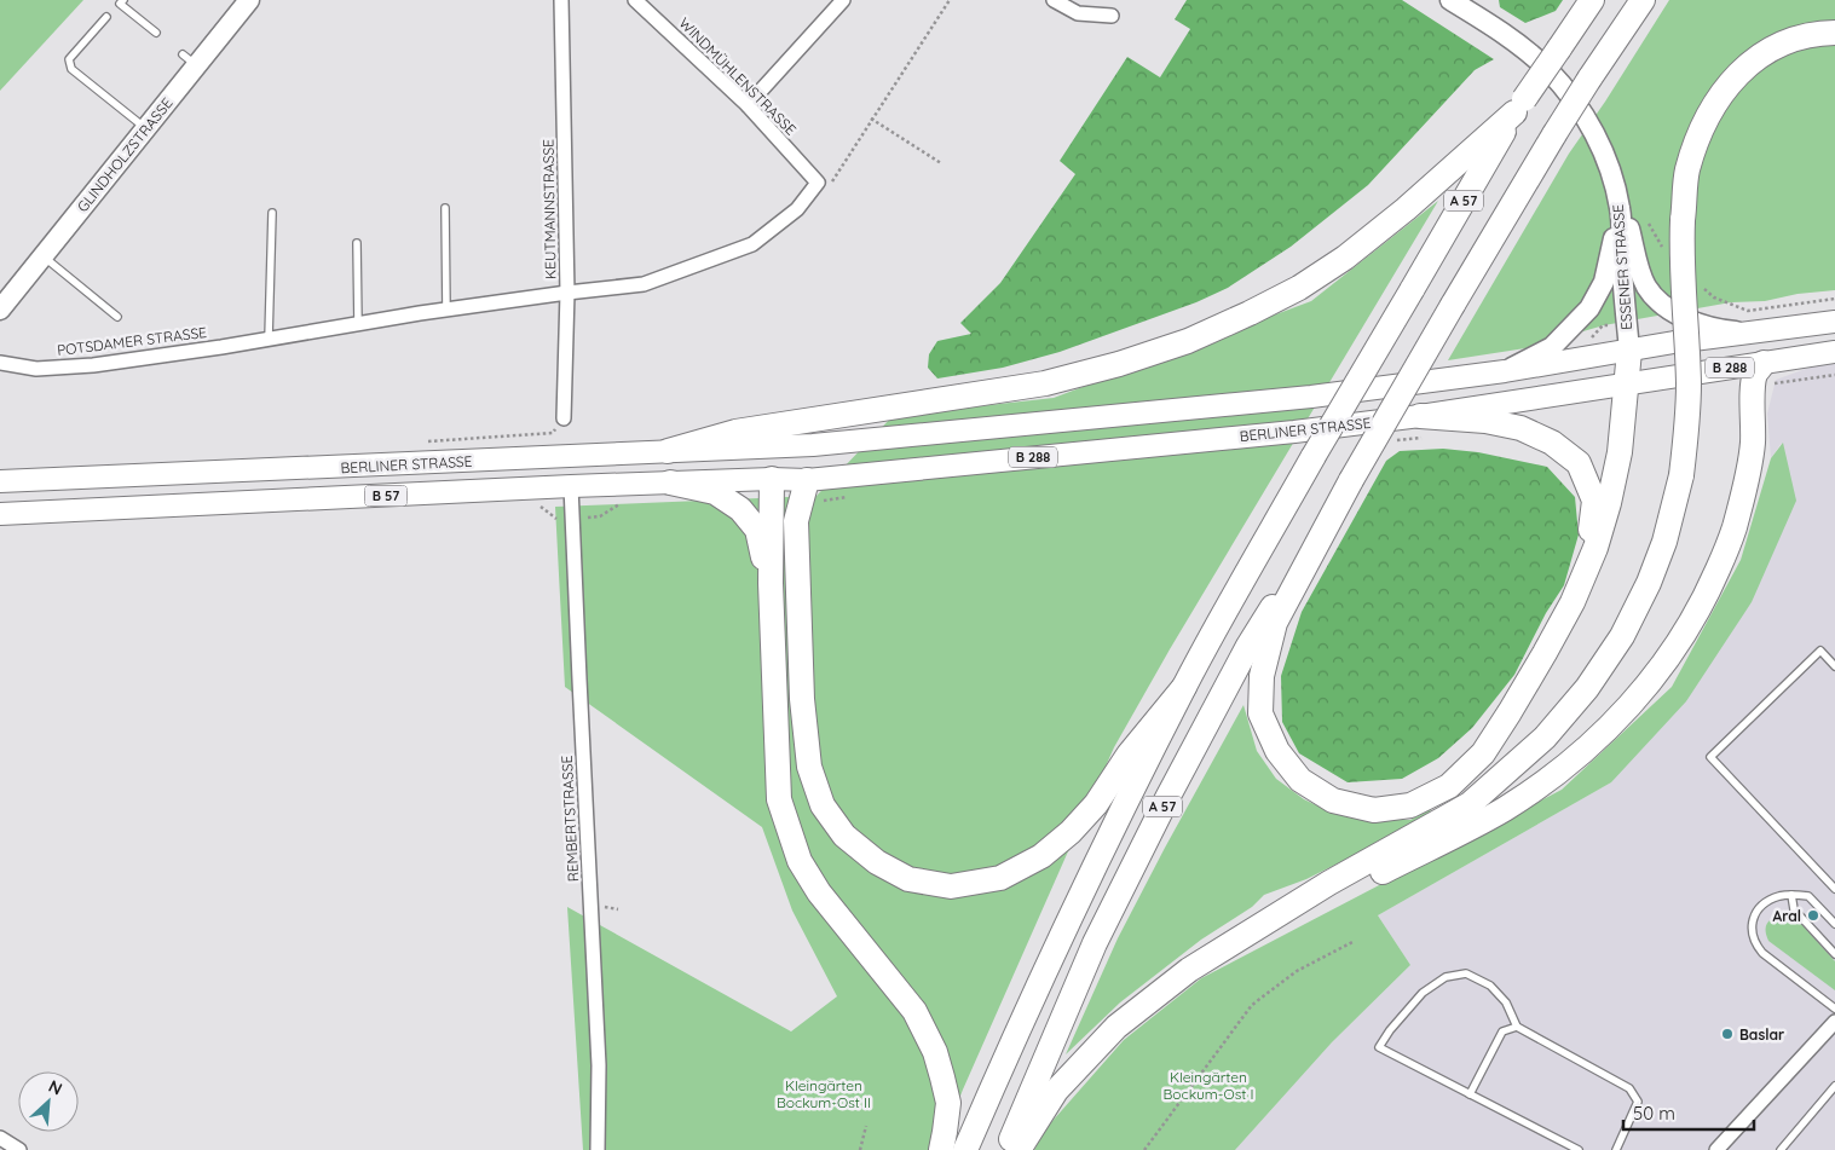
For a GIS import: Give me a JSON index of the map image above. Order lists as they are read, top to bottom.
{
  "streets": {
    "highway": ["A 57"],
    "main road": [
      "GLINDHOLZSTRASSE",
      "ESSENER STRASSE",
      "B 288",
      "BERLINER STRASSE",
      "B 57"
    ],
    "street": [
      "WINDMÜHLENSTRASSE",
      "KEUTMANNSTRASSE",
      "POTSDAMER STRASSE",
      "REMBERTSTRASSE"
    ]
  },
  "crossings": [
    ["WINDMÜHLENSTRASSE", "KEUTMANNSTRASSE"],
    ["WINDMÜHLENSTRASSE", "POTSDAMER STRASSE"],
    ["KEUTMANNSTRASSE", "POTSDAMER STRASSE"],
    ["ESSENER STRASSE", "BERLINER STRASSE"],
    ["BERLINER STRASSE", "REMBERTSTRASSE"]
  ],
  "parks": ["Kleingärten Bockum-Ost I", "Kleingärten Bockum-Ost II"],
  "places": ["Aral", "Baslar"],
  "scale_bar": "50 m",
  "north": "top right"
}
